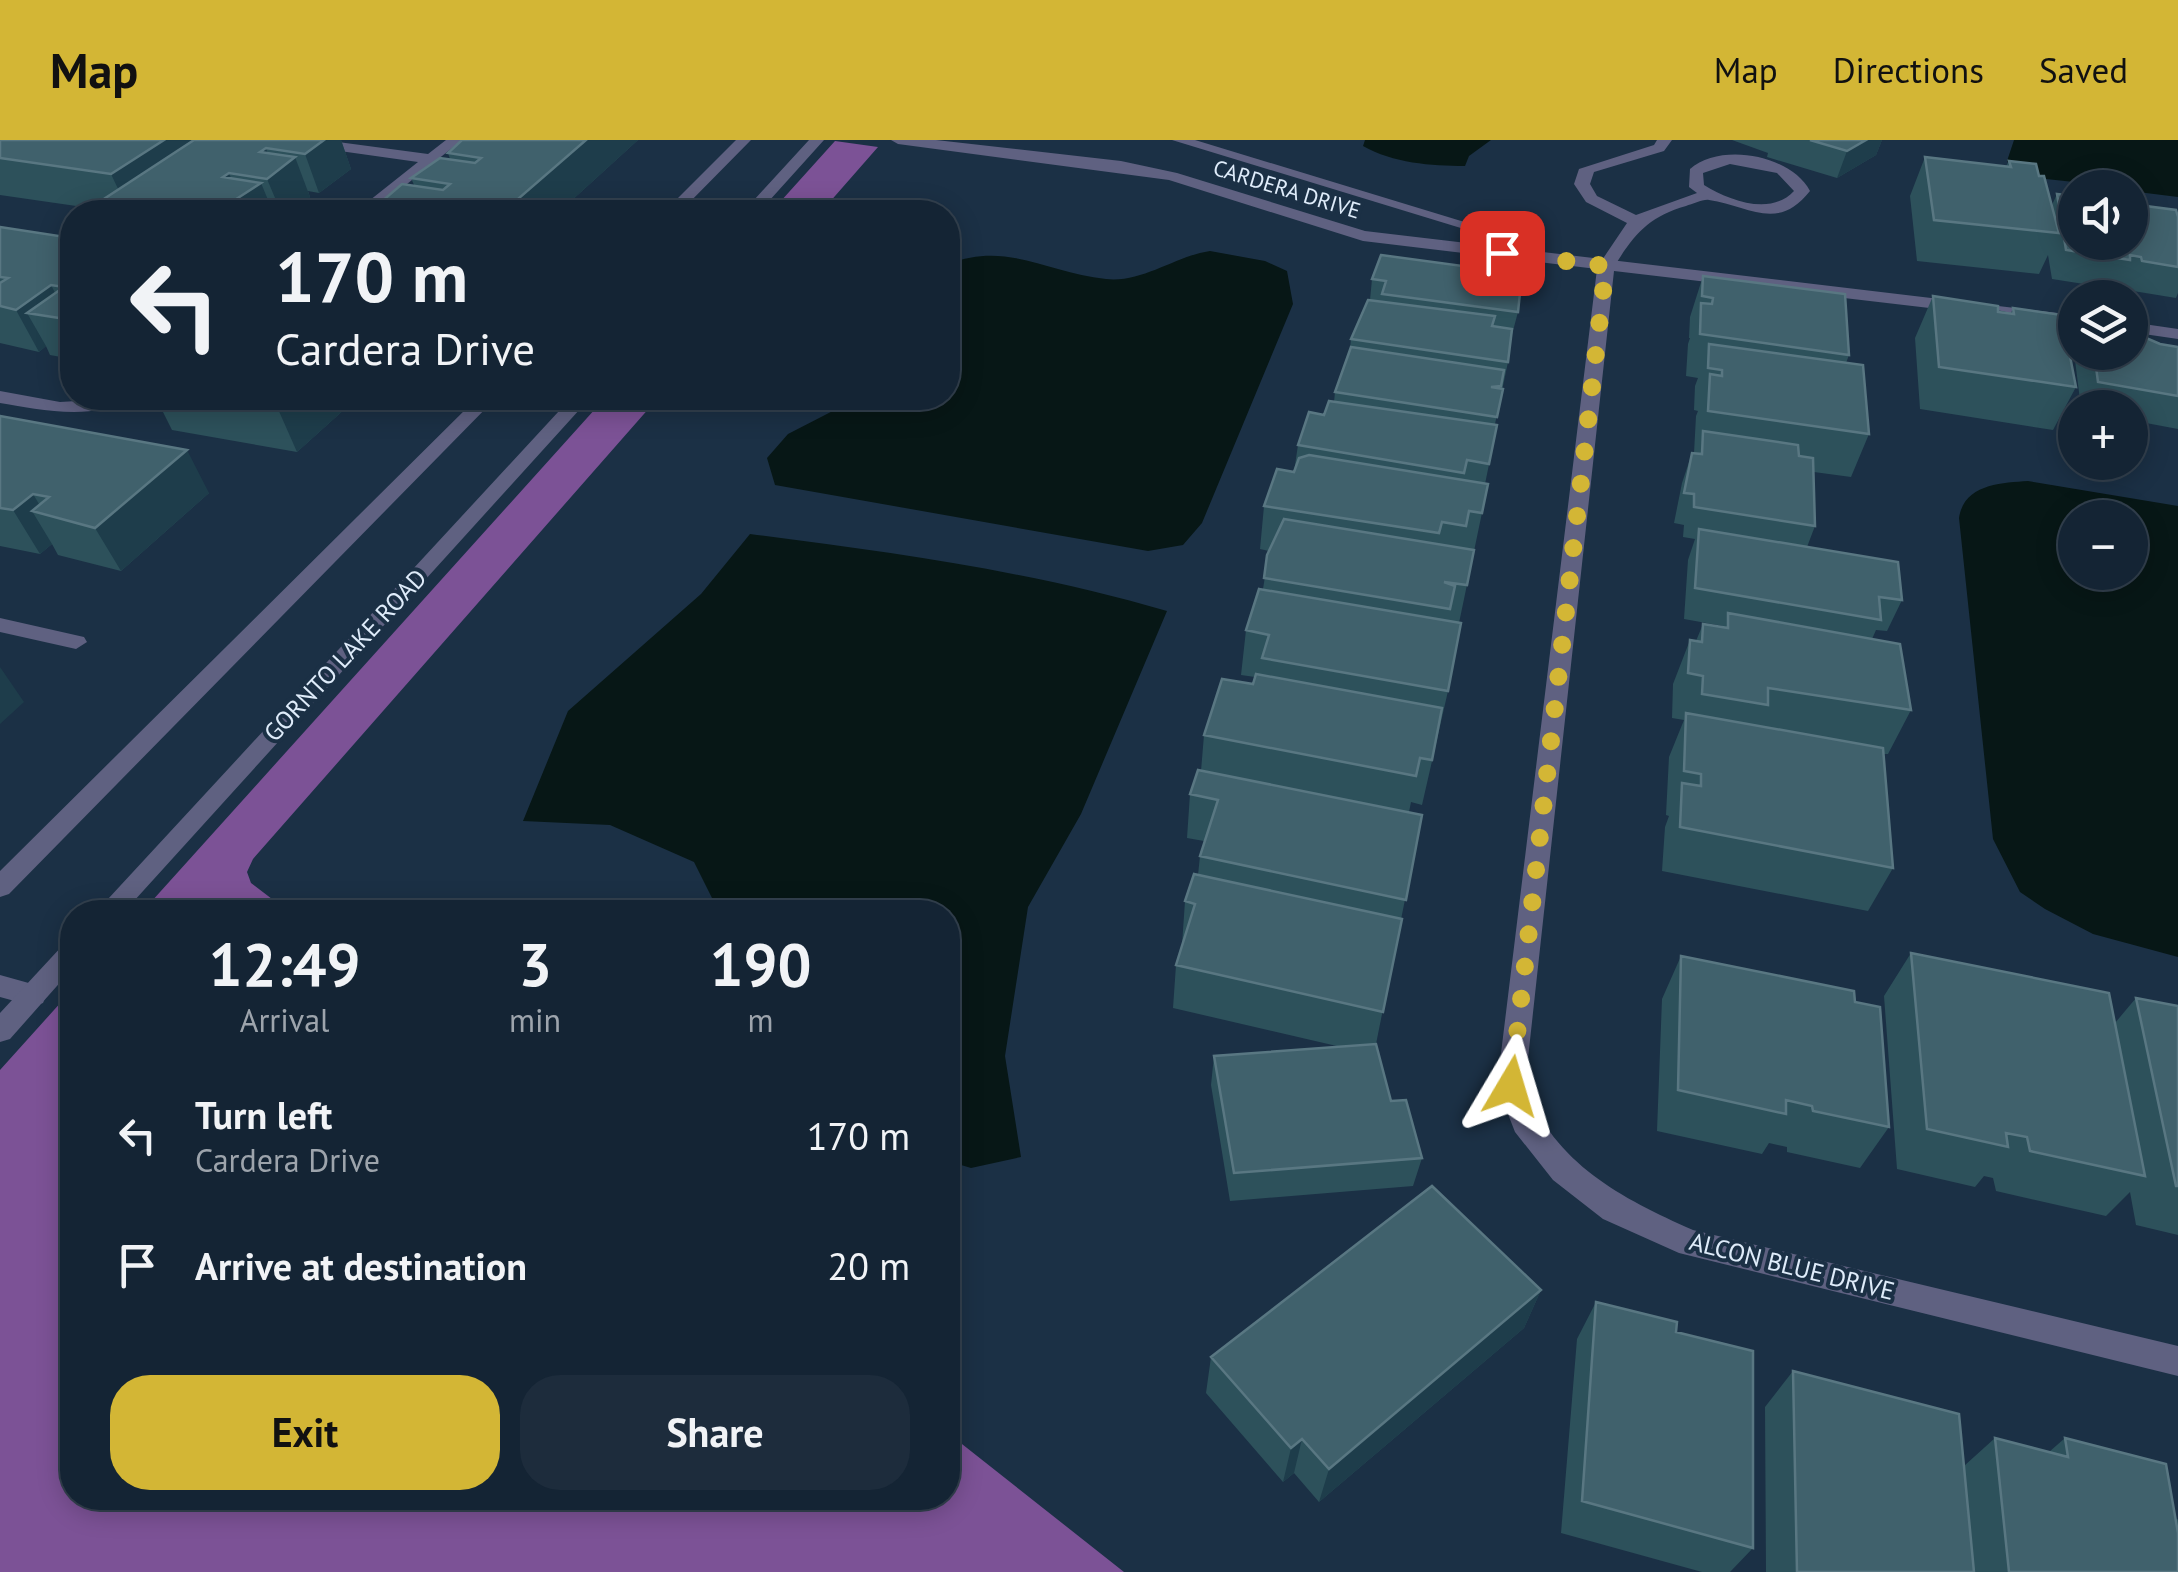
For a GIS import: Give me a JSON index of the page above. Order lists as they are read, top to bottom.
{
  "streets": {
    "street": ["CARDERA DRIVE", "GORNTO LAKE ROAD", "ALCON BLUE DRIVE"]
  },
  "crossings": [
    ["CARDERA DRIVE", "ALCON BLUE DRIVE"]
  ],
  "page": {
    "header": "Map",
    "nav": ["Map", "Directions", "Saved"],
    "map_buttons": ["+", "−"],
    "turn": ["170 m", "Cardera Drive"],
    "eta": [
      "12:49",
      "Arrival",
      "3",
      "min",
      "190",
      "m"
    ],
    "list": [
      {
        "name": "Turn left",
        "note": "Cardera Drive",
        "value": "170 m"
      },
      {
        "name": "Arrive at destination",
        "value": "20 m"
      }
    ],
    "buttons": ["Exit", "Share"]
  }
}
